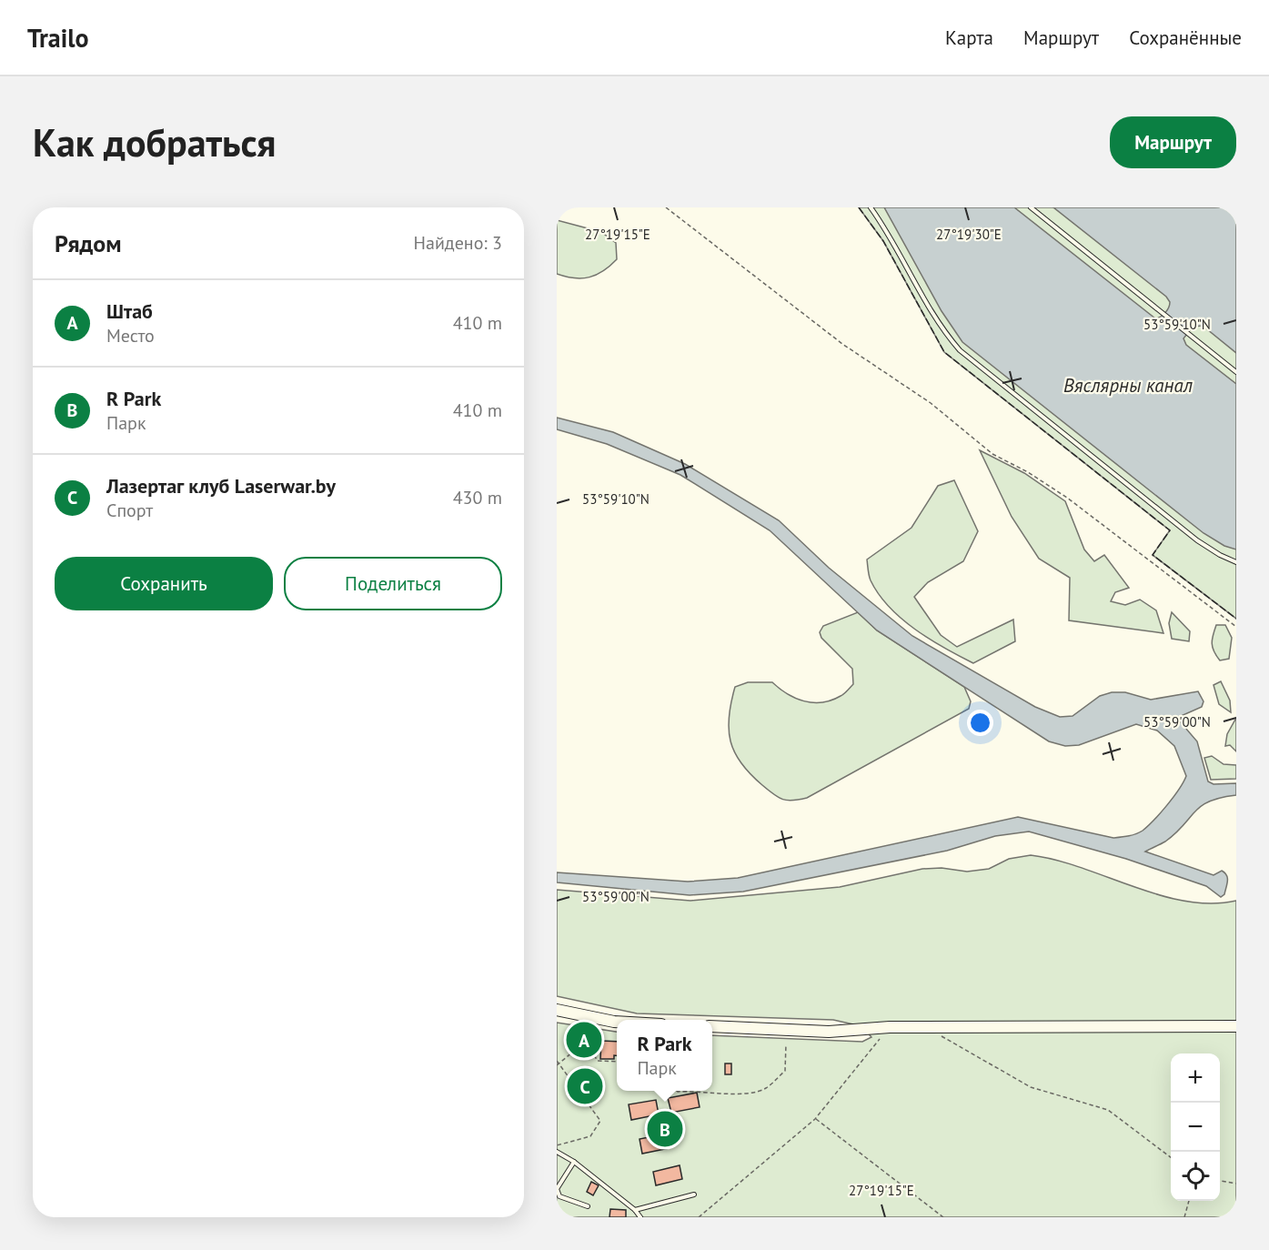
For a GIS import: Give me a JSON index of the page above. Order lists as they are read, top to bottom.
{
  "water": ["Вяслярны канал"],
  "page": {
    "header": "Trailo",
    "nav": ["Карта", "Маршрут", "Сохранённые"],
    "buttons": [
      "Маршрут",
      ["Сохранить", "Поделиться"]
    ],
    "title": "Как добраться",
    "heading": ["Рядом", "Найдено: 3"],
    "list": [
      {
        "mark": "A",
        "name": "Штаб",
        "note": "Место",
        "value": "410 m"
      },
      {
        "mark": "B",
        "name": "R Park",
        "note": "Парк",
        "value": "410 m"
      },
      {
        "mark": "C",
        "name": "Лазертаг клуб Laserwar.by",
        "note": "Спорт",
        "value": "430 m"
      }
    ],
    "pins": ["A", "C", "B"],
    "popup": ["R Park", "Парк"],
    "map_buttons": ["+", "−"]
  },
  "coordinates": [
    "27°19'15\"E",
    "27°19'30\"E",
    "53°59'10\"N",
    "53°59'00\"N"
  ]
}
